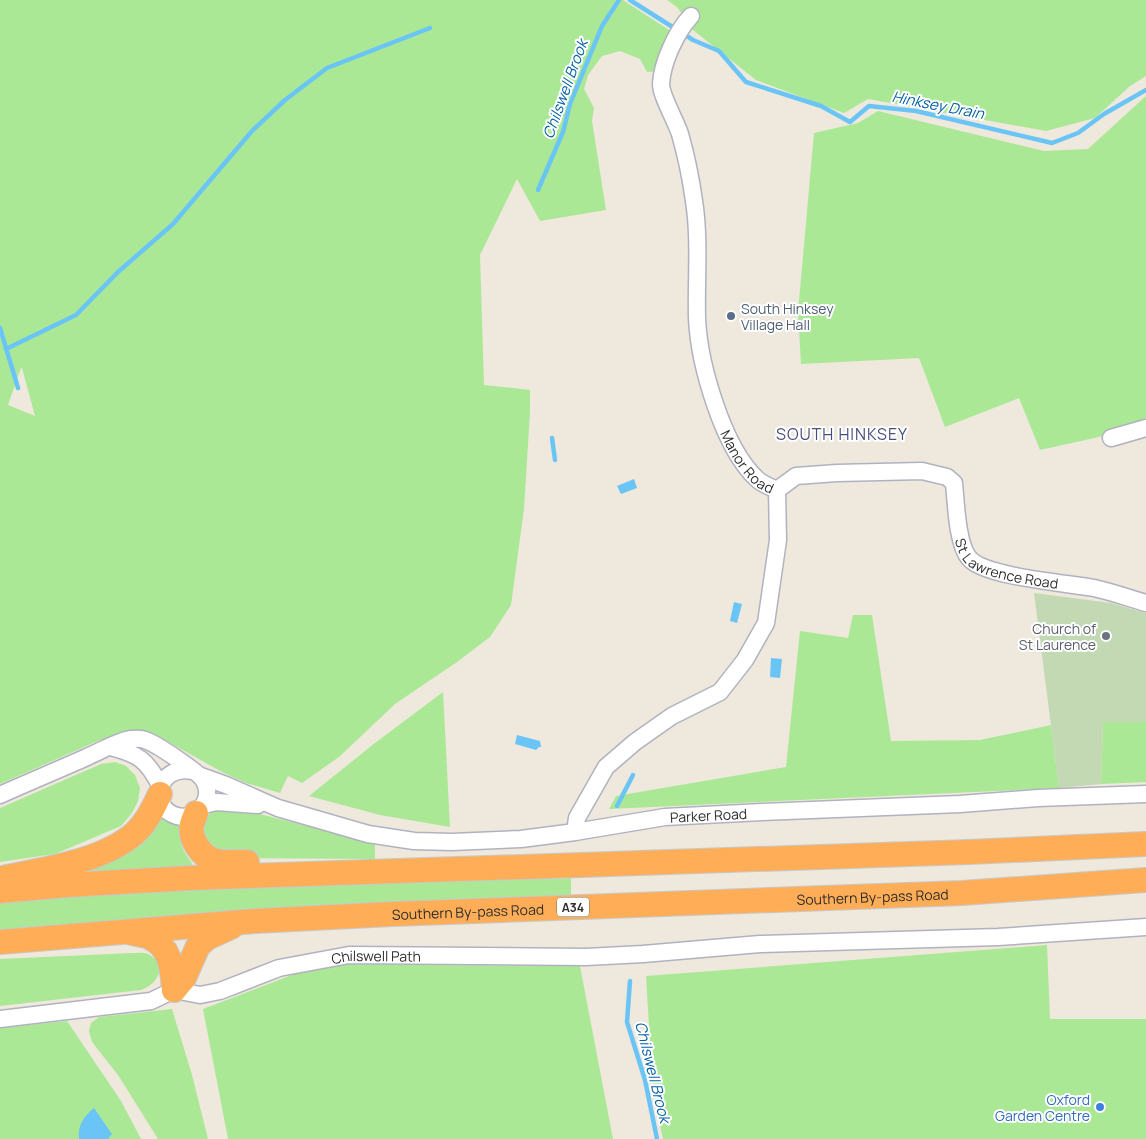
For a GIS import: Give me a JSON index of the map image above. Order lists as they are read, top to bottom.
{
  "streets": {
    "highway": ["Southern By-pass Road", "A34"],
    "street": [
      "Manor Road",
      "St Lawrence Road",
      "Parker Road",
      "Chilswell Path"
    ]
  },
  "crossings": [
    ["Manor Road", "St Lawrence Road"],
    ["Manor Road", "Parker Road"]
  ],
  "districts": ["SOUTH HINKSEY"],
  "water": ["Chilswell Brook", "Hinksey Drain"],
  "places": ["South Hinksey Village Hall", "Church of St Laurence", "Oxford Garden Centre"]
}
